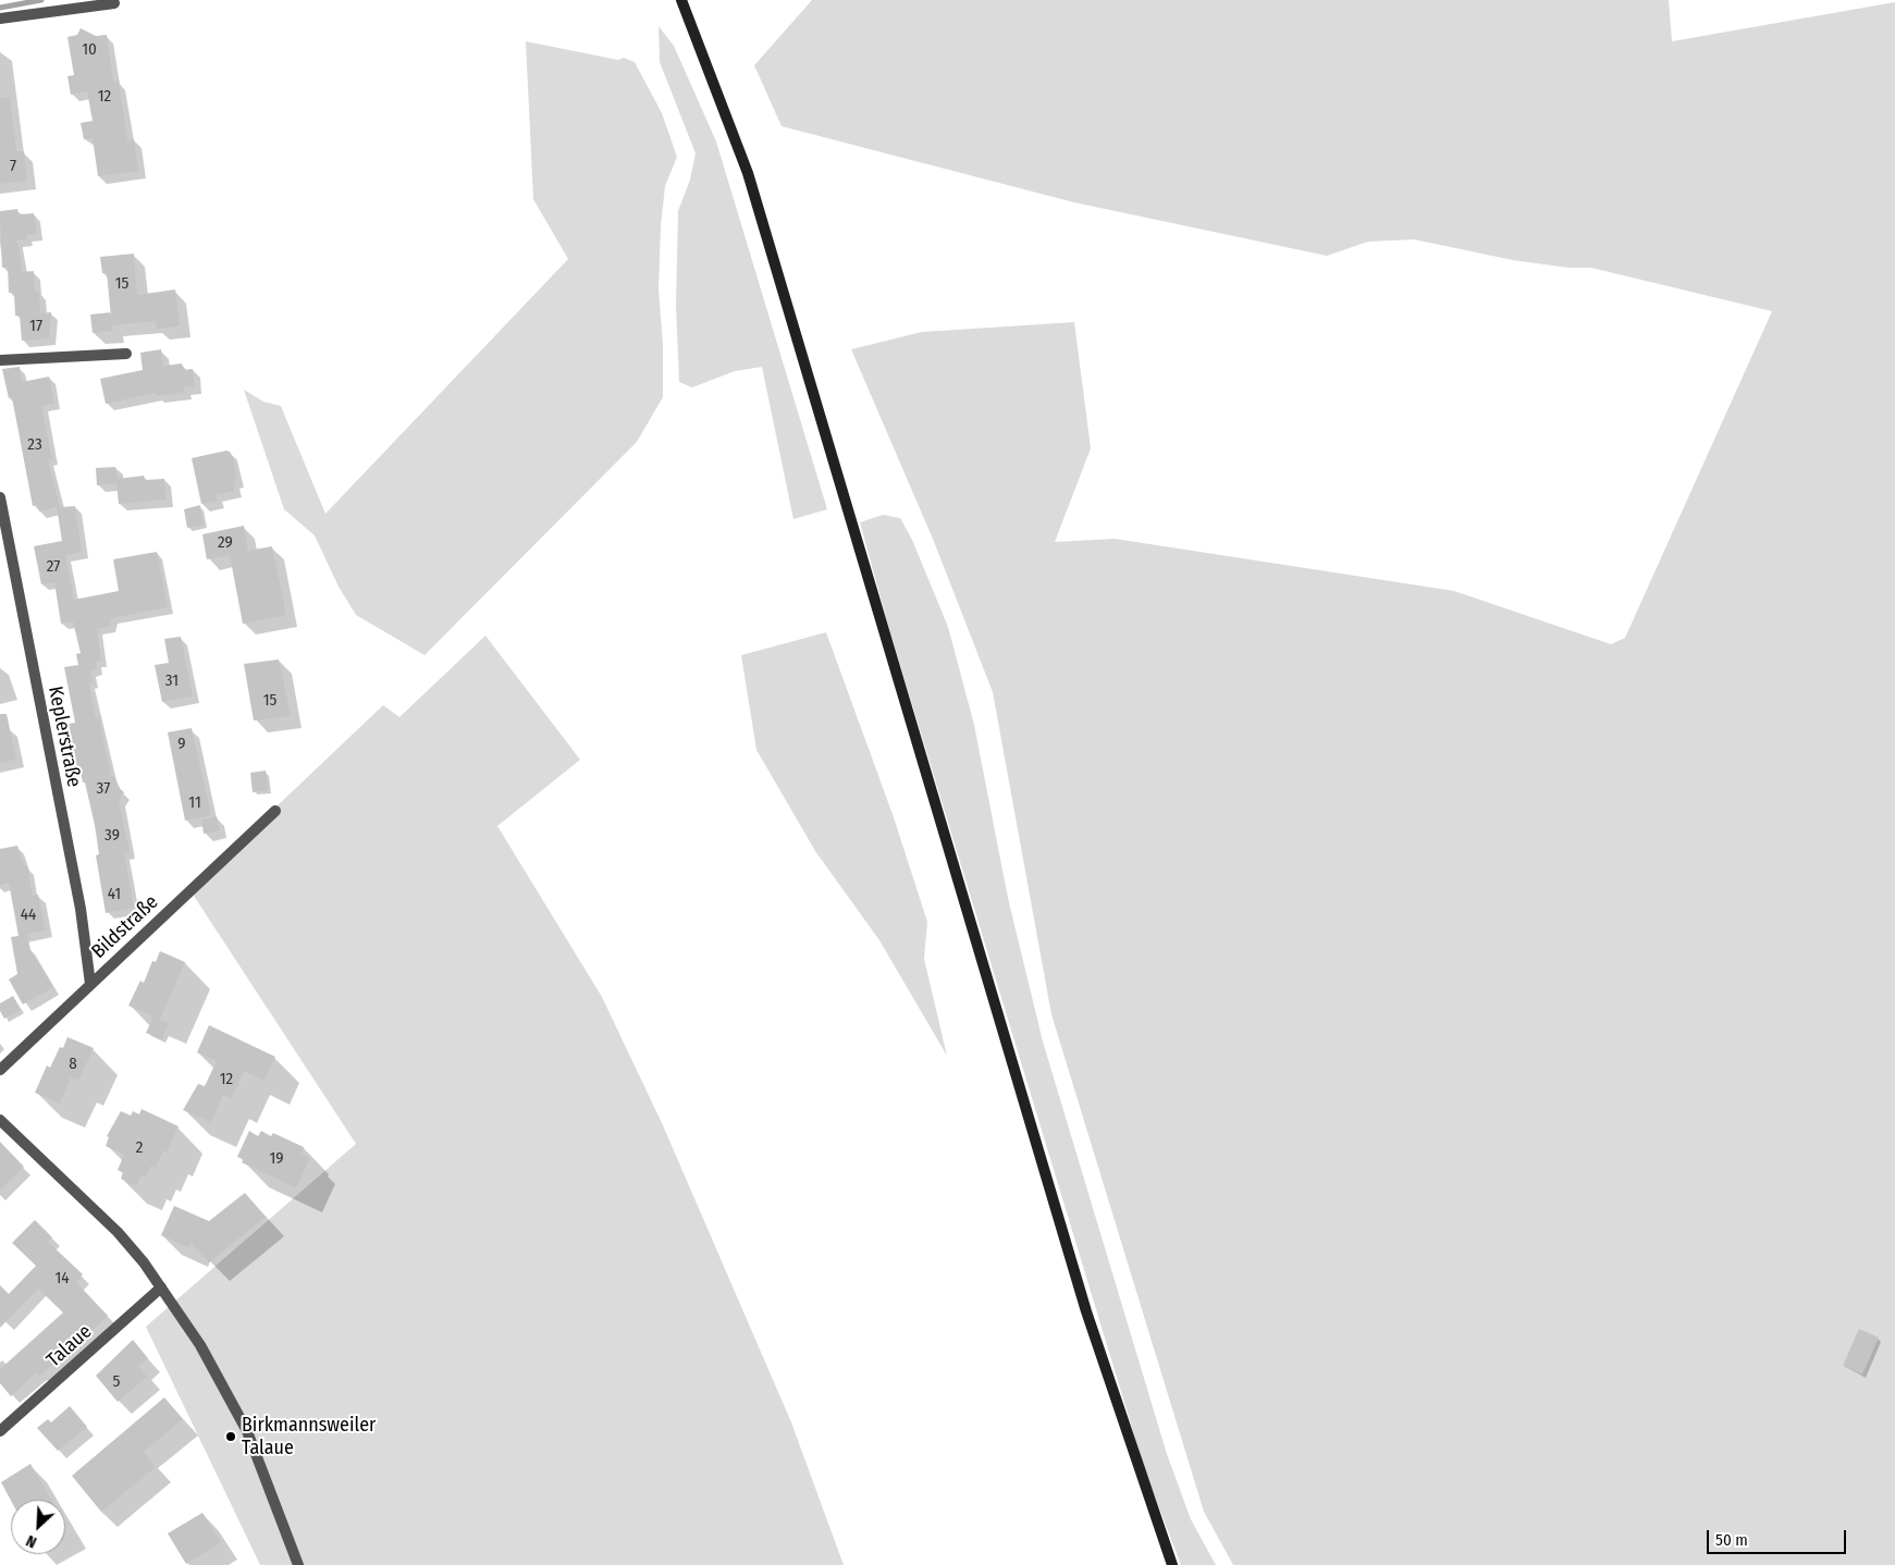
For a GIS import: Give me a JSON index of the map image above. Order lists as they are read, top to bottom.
{
  "streets": {
    "street": ["Keplerstraße", "Bildstraße", "Talaue"]
  },
  "crossings": [
    ["Keplerstraße", "Bildstraße"]
  ],
  "places": ["Birkmannsweiler Talaue"],
  "house_numbers": [
    "10",
    "12",
    "7",
    "15",
    "17",
    "23",
    "29",
    "27",
    "31",
    "15",
    "9",
    "37",
    "11",
    "39",
    "41",
    "44",
    "8",
    "12",
    "2",
    "19",
    "14",
    "5"
  ],
  "scale_bar": "50 m",
  "north": "bottom left"
}
